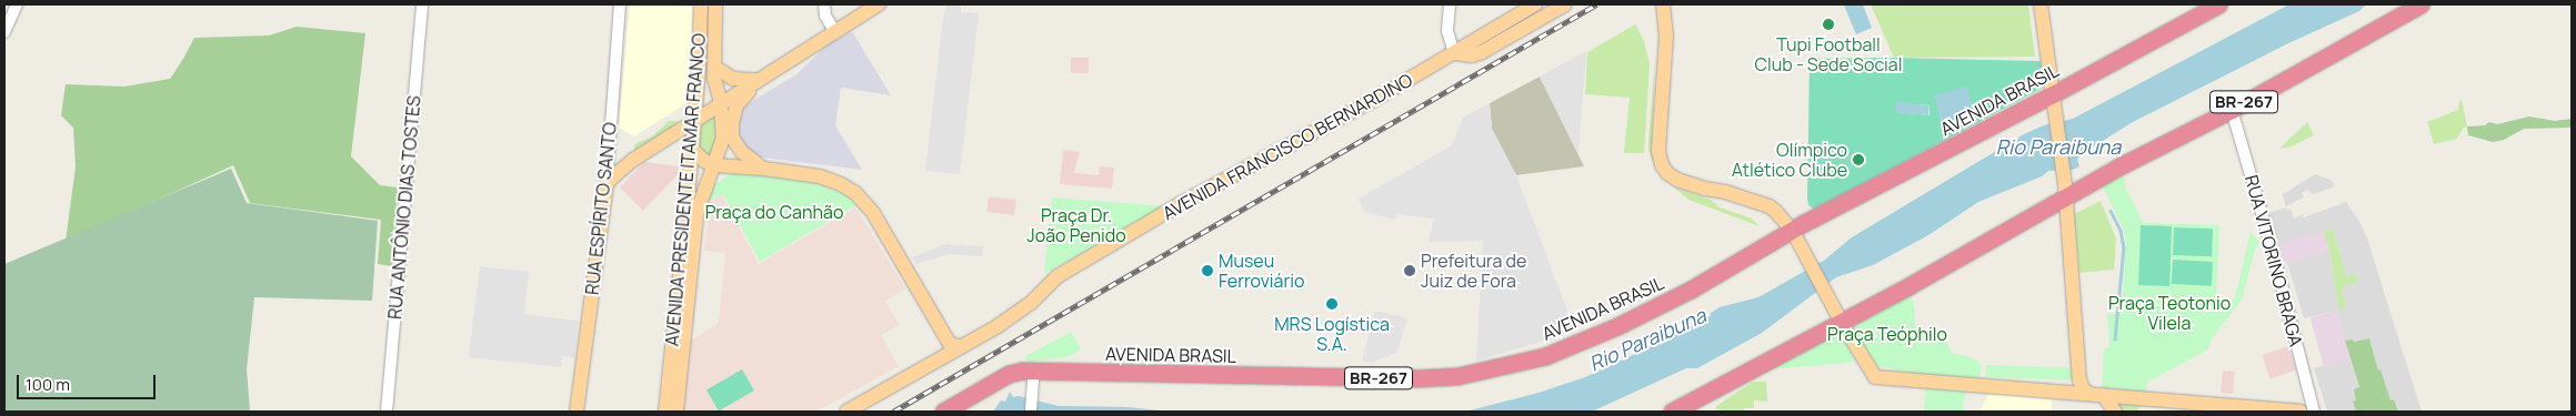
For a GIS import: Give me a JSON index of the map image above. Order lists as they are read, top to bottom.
{
  "streets": {
    "highway": ["AVENIDA BRASIL", "BR-267"],
    "main road": ["AVENIDA FRANCISCO BERNARDINO", "AVENIDA PRESIDENTE ITAMAR FRANCO", "RUA ESPÍRITO SANTO"],
    "street": ["RUA ANTÔNIO DIAS TOSTES", "RUA VITORINO BRAGA"]
  },
  "crossings": [
    ["BR-267", "RUA VITORINO BRAGA"]
  ],
  "water": ["Rio Paraibuna"],
  "parks": [
    "Praça do Canhão",
    "Praça Dr. João Penido",
    "Praça Teotonio Vilela",
    "Praça Teóphilo"
  ],
  "places": [
    "Tupi Football Club - Sede Social",
    "Olímpico Atlético Clube",
    "Museu Ferroviário",
    "Prefeitura de Juiz de Fora",
    "MRS Logística S.A."
  ],
  "scale_bar": "100 m"
}
